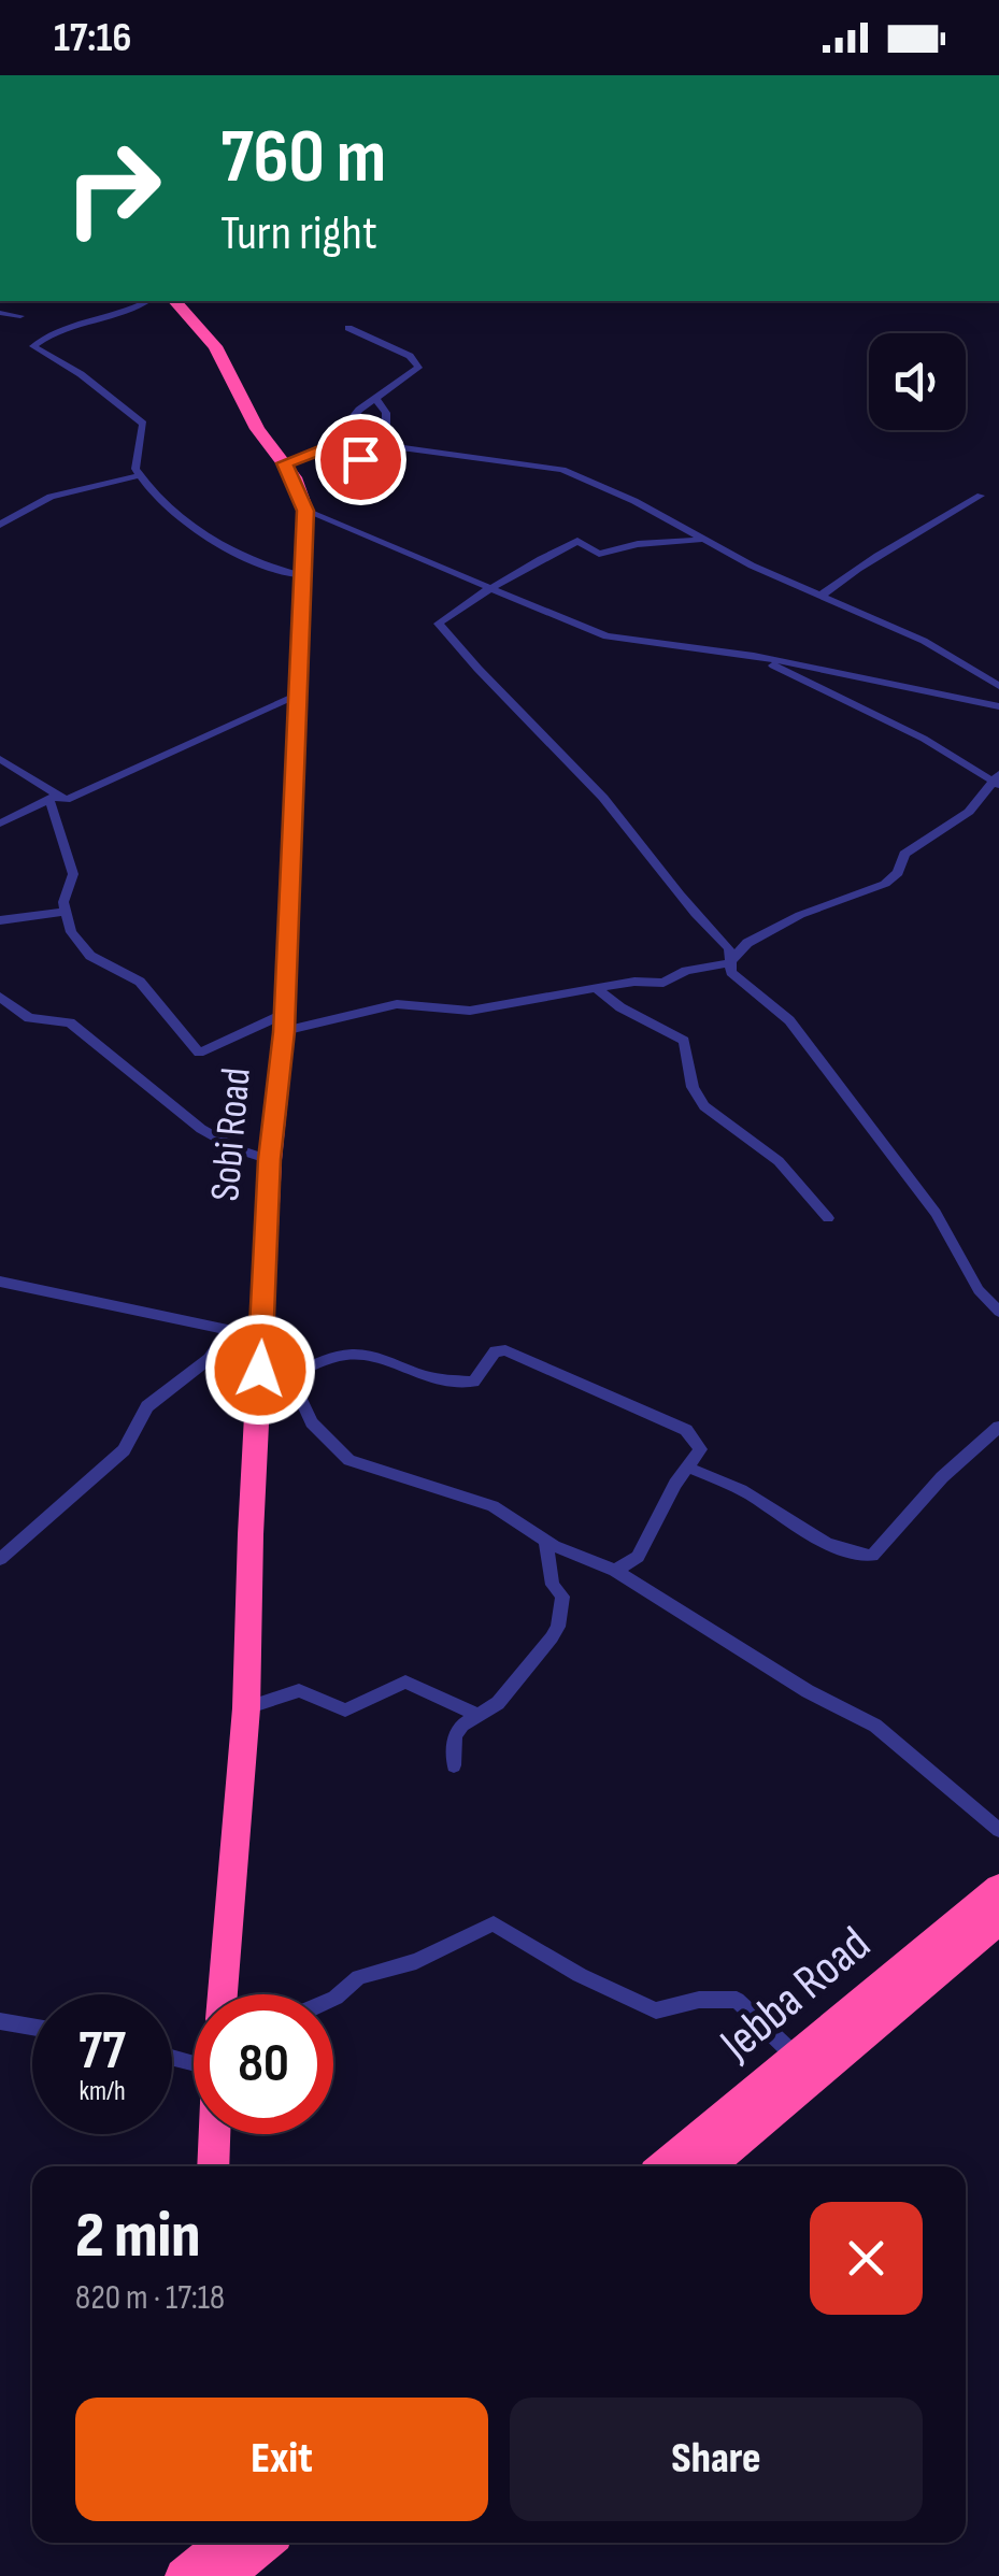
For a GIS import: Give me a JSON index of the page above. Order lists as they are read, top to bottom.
{
  "streets": {
    "highway": ["Sobi Road", "Jebba Road"]
  },
  "page": {
    "status": "17:16",
    "turn": ["760 m", "Turn right"],
    "speed": "77 km/h",
    "limit": "80",
    "heading": ["2 min", "820 m · 17:18"],
    "buttons": ["Exit", "Share"]
  }
}
